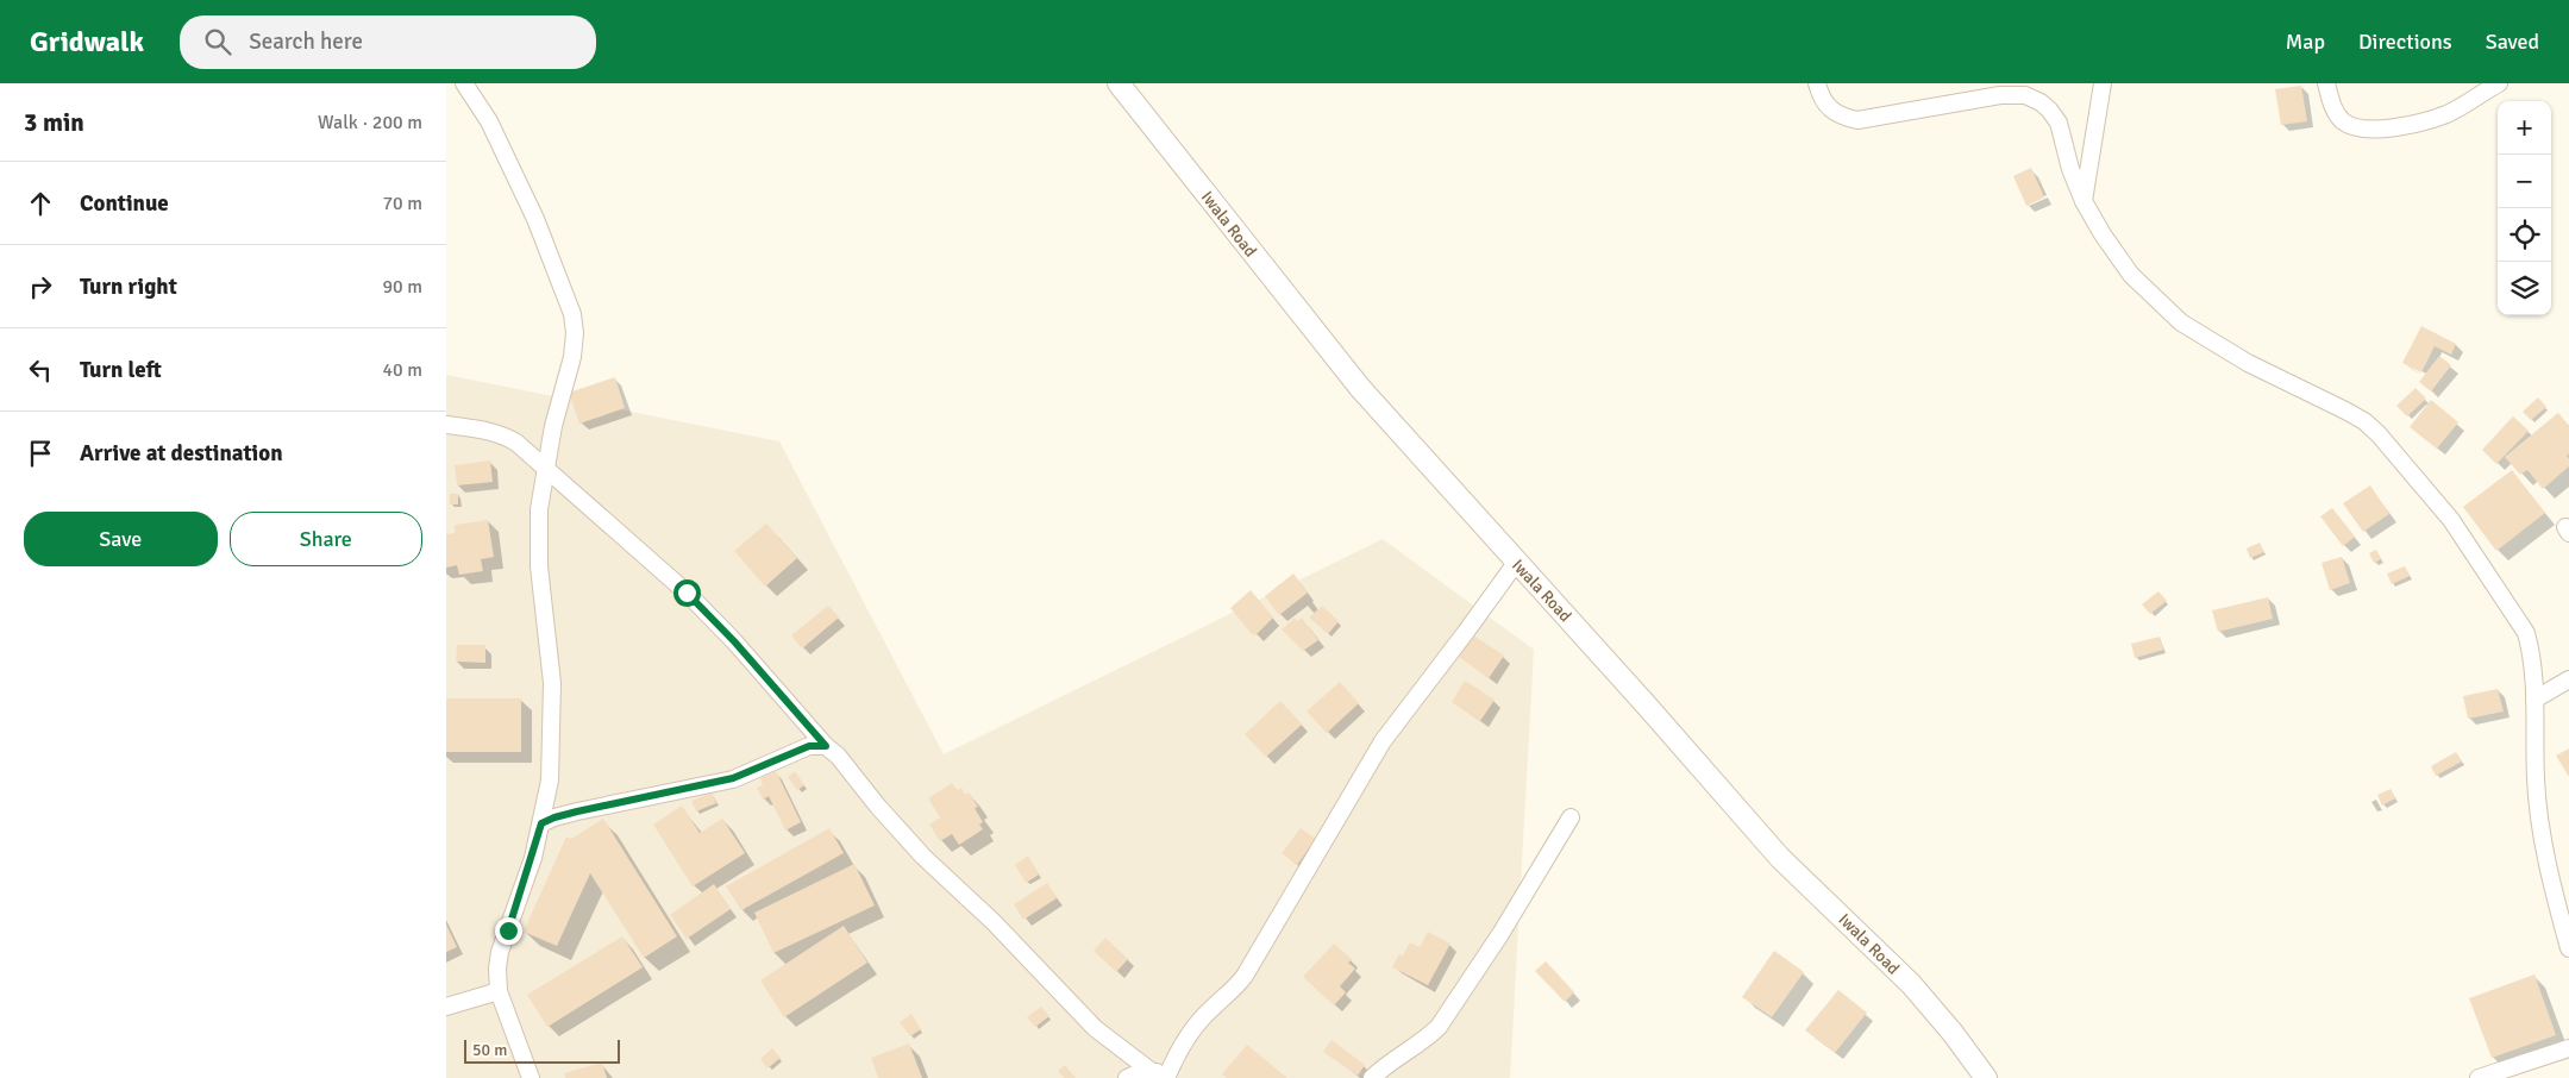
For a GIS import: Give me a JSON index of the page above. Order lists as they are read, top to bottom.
{
  "streets": {
    "street": ["Iwala Road"]
  },
  "scale_bar": "50 m",
  "page": {
    "header": "Gridwalk",
    "search": "Search here",
    "nav": ["Map", "Directions", "Saved"],
    "heading": ["3 min", "Walk · 200 m"],
    "map_buttons": ["+", "−"],
    "list": [
      ["Continue", "70 m"],
      ["Turn right", "90 m"],
      ["Turn left", "40 m"],
      "Arrive at destination"
    ],
    "buttons": ["Save", "Share"],
    "scale": "50 m"
  }
}
